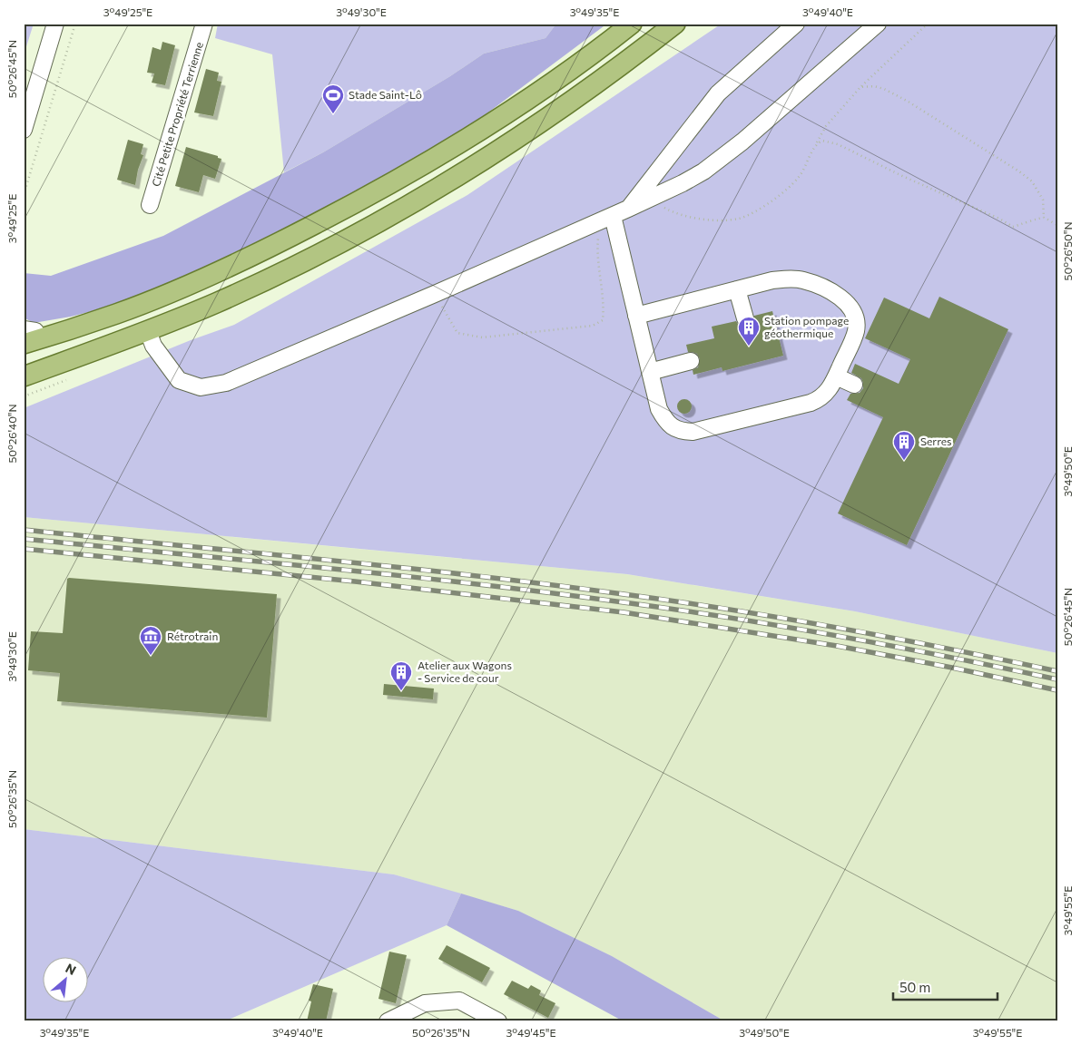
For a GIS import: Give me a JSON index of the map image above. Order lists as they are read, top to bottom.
{
  "streets": {
    "street": ["Cité Petite Propriété Terrienne"]
  },
  "places": {
    "sports": ["Stade Saint-Lô"],
    "building": ["Station pompage géothermique", "Serres", "Atelier aux Wagons - Service de cour"],
    "museum": ["Rétrotrain"]
  },
  "scale_bar": "50 m",
  "north": "top right",
  "coordinates": [
    "3°49'25\"E",
    "3°49'30\"E",
    "3°49'35\"E",
    "3°49'40\"E",
    "50°26'45\"N",
    "50°26'50\"N",
    "50°26'40\"N",
    "3°49'50\"E",
    "50°26'35\"N",
    "3°49'55\"E",
    "3°49'45\"E"
  ]
}
